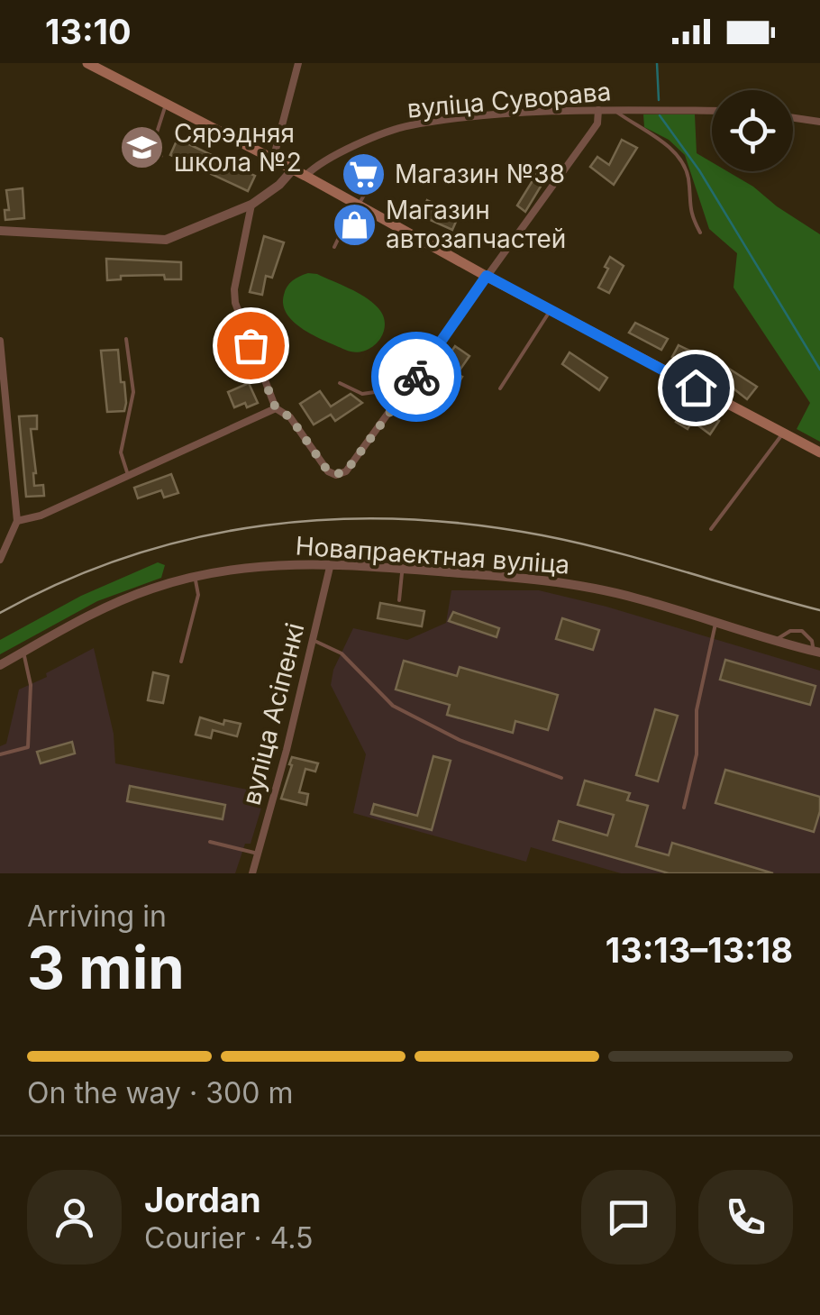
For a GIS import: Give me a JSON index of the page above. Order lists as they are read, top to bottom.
{
  "streets": {
    "street": ["вуліца Суворава", "Новапраектная вуліца", "вуліца Асіпенкі"]
  },
  "crossings": [
    ["Новапраектная вуліца", "вуліца Асіпенкі"]
  ],
  "places": {
    "school or university": ["Сярэдняя школа №2"],
    "supermarket": ["Магазин №38"],
    "shop": ["Магазин автозапчастей"]
  },
  "page": {
    "status": "13:10",
    "heading": ["3 min", "Arriving in", "13:13–13:18"],
    "panel": ["Jordan", "Courier · 4.5"],
    "bar": "On the way · 300 m"
  }
}
